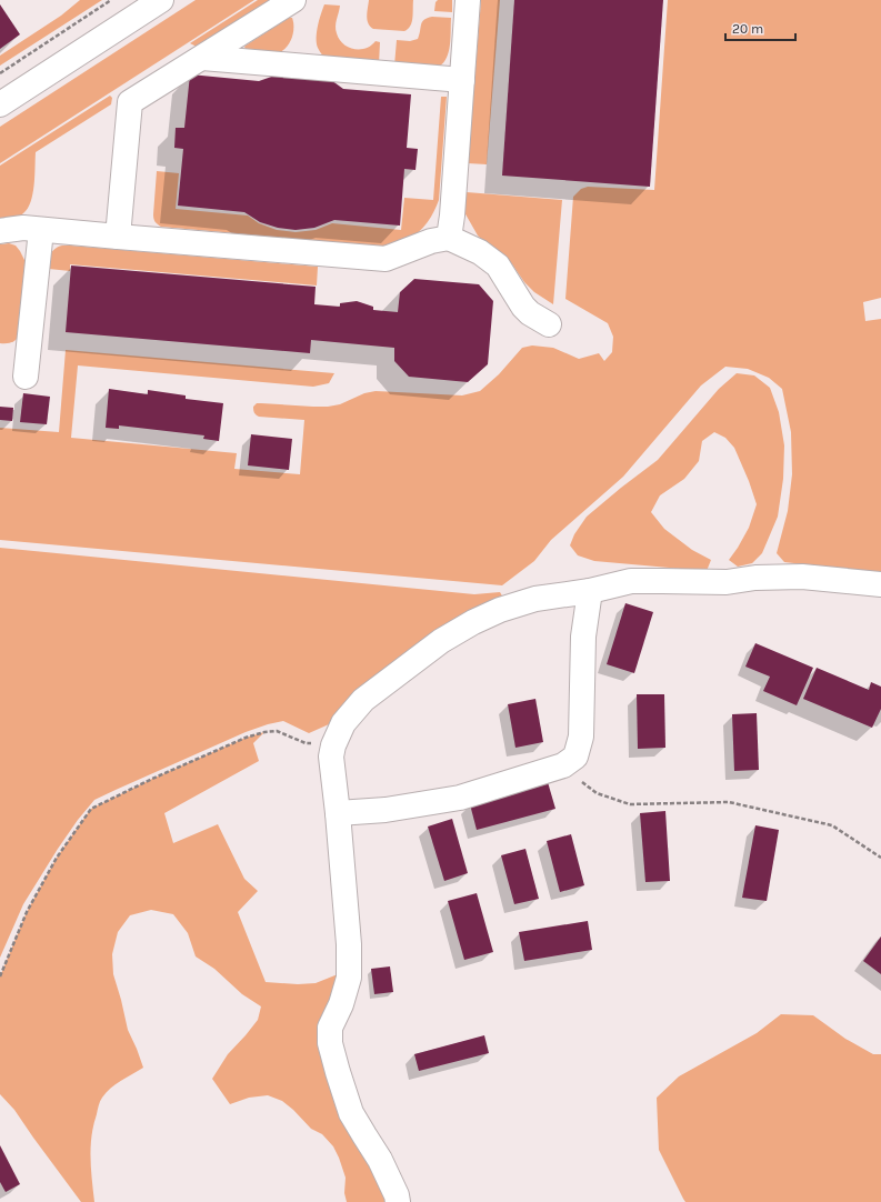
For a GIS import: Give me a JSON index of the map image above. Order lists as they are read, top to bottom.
{
  "scale_bar": "20 m"
}
